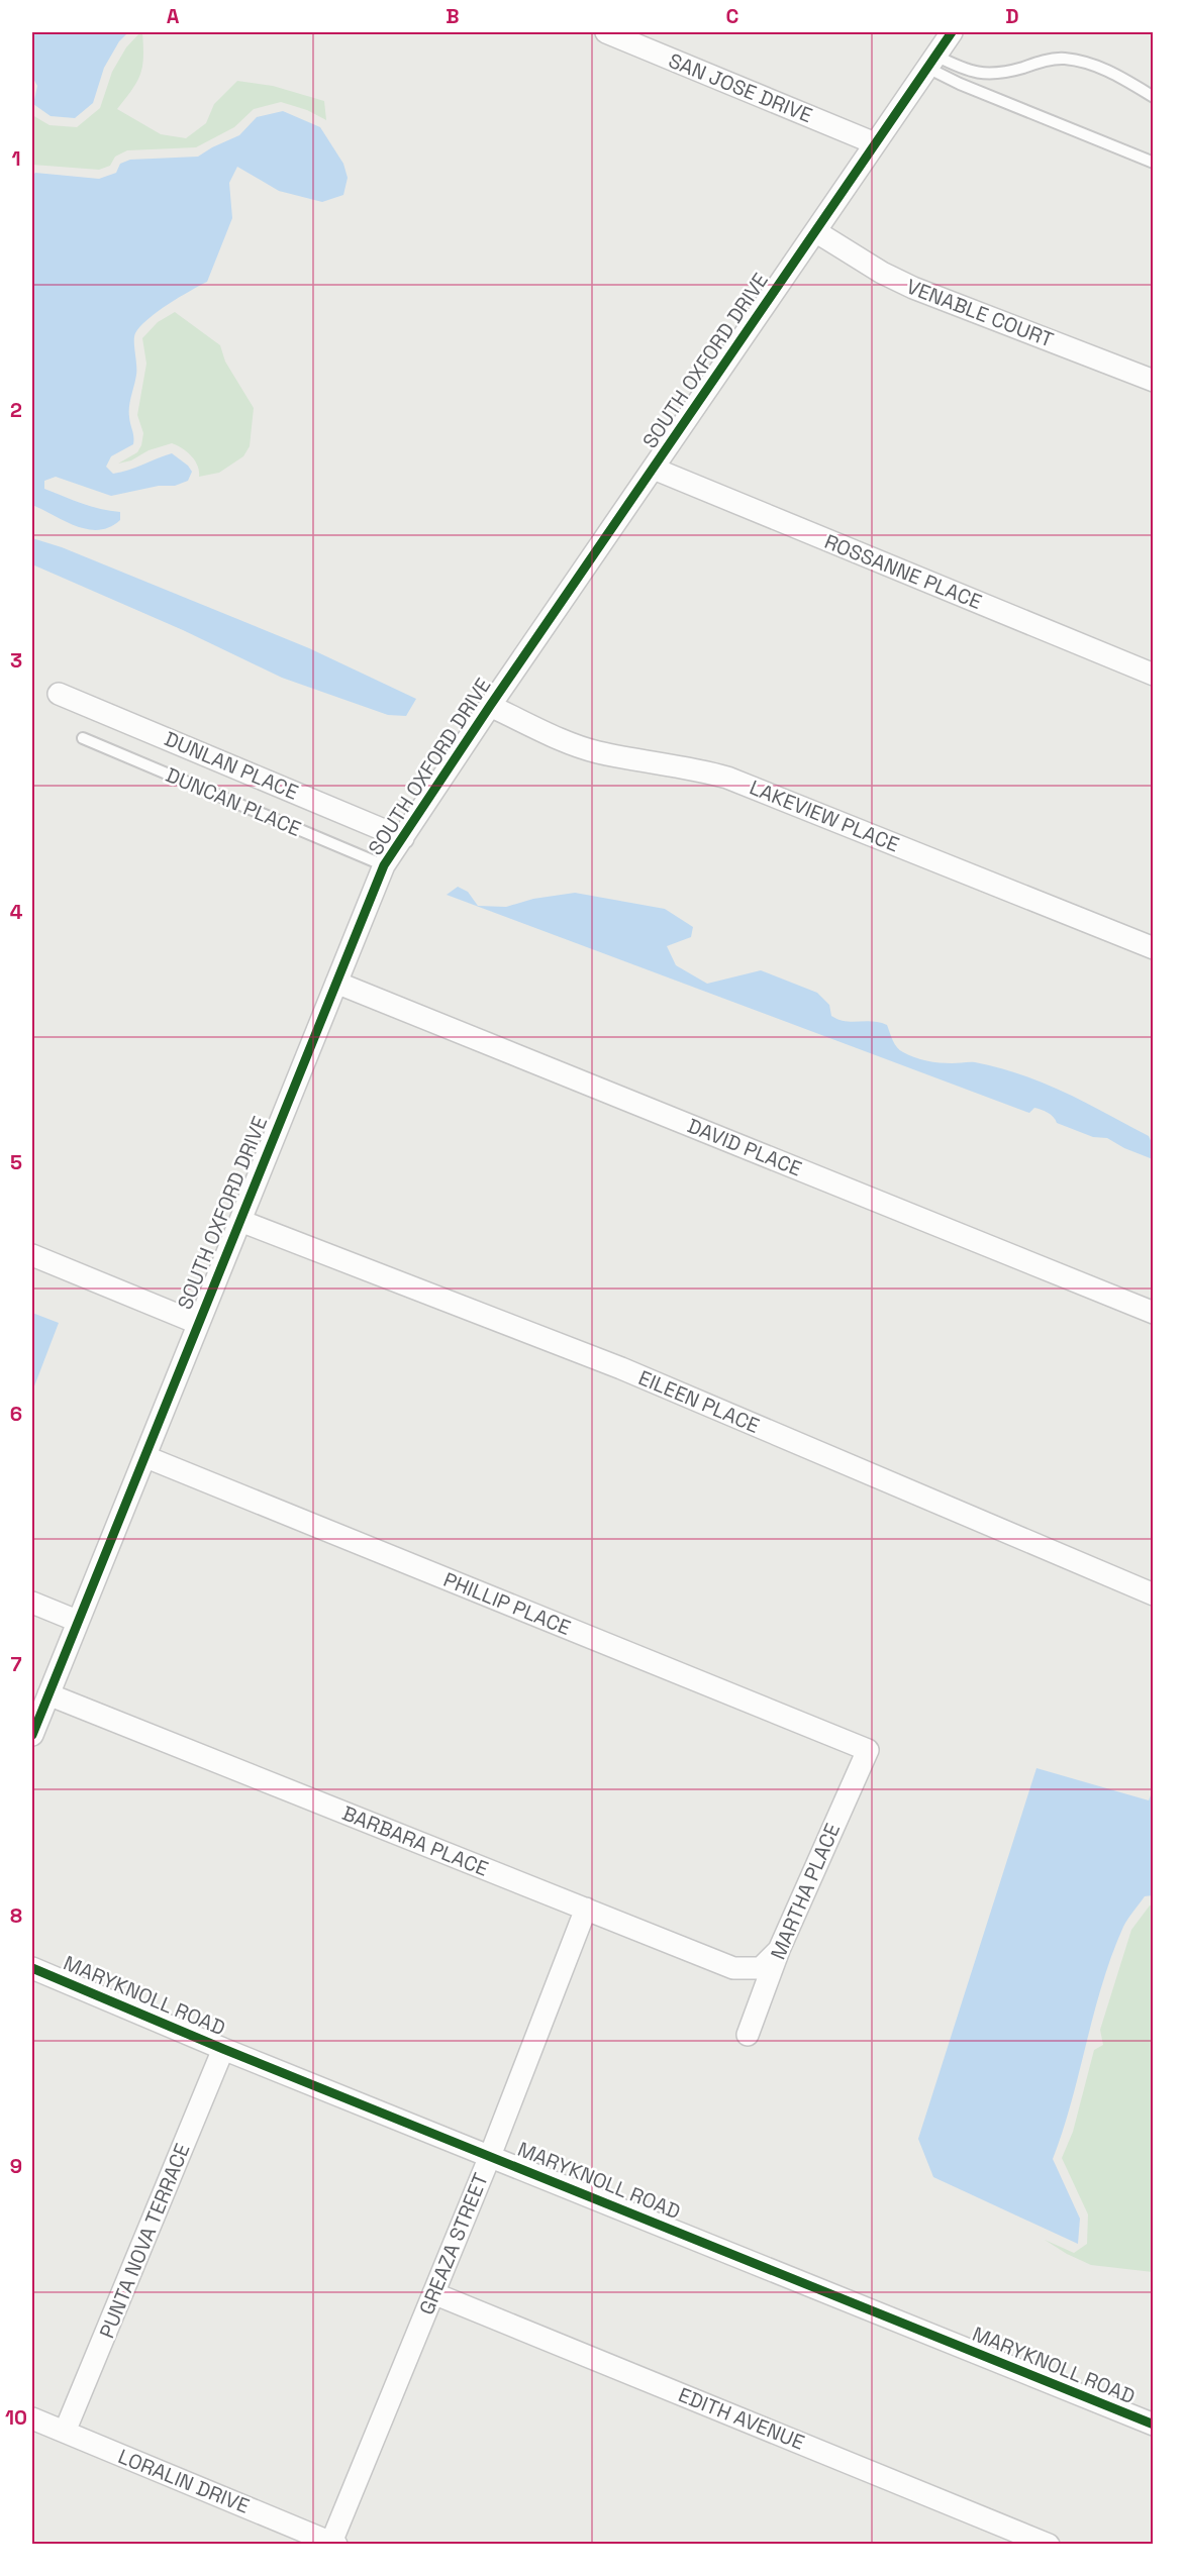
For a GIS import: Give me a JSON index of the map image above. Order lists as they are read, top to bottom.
{
  "streets": {
    "street": [
      "SAN JOSE DRIVE",
      "VENABLE COURT",
      "SOUTH OXFORD DRIVE",
      "ROSSANNE PLACE",
      "DUNLAN PLACE",
      "LAKEVIEW PLACE",
      "DAVID PLACE",
      "EILEEN PLACE",
      "PHILLIP PLACE",
      "BARBARA PLACE",
      "MARTHA PLACE",
      "MARYKNOLL ROAD",
      "PUNTA NOVA TERRACE",
      "GREAZA STREET",
      "EDITH AVENUE",
      "LORALIN DRIVE"
    ],
    "lane": ["DUNCAN PLACE"]
  },
  "crossings": [
    ["SAN JOSE DRIVE", "SOUTH OXFORD DRIVE"],
    ["VENABLE COURT", "SOUTH OXFORD DRIVE"],
    ["SOUTH OXFORD DRIVE", "ROSSANNE PLACE"],
    ["SOUTH OXFORD DRIVE", "DUNLAN PLACE"],
    ["SOUTH OXFORD DRIVE", "DUNCAN PLACE"],
    ["SOUTH OXFORD DRIVE", "LAKEVIEW PLACE"],
    ["SOUTH OXFORD DRIVE", "DAVID PLACE"],
    ["SOUTH OXFORD DRIVE", "EILEEN PLACE"],
    ["SOUTH OXFORD DRIVE", "PHILLIP PLACE"],
    ["SOUTH OXFORD DRIVE", "BARBARA PLACE"],
    ["PHILLIP PLACE", "MARTHA PLACE"],
    ["BARBARA PLACE", "MARTHA PLACE"],
    ["BARBARA PLACE", "GREAZA STREET"],
    ["MARYKNOLL ROAD", "PUNTA NOVA TERRACE"],
    ["MARYKNOLL ROAD", "GREAZA STREET"],
    ["PUNTA NOVA TERRACE", "LORALIN DRIVE"],
    ["GREAZA STREET", "EDITH AVENUE"],
    ["GREAZA STREET", "LORALIN DRIVE"]
  ],
  "grid": {
    "columns": [
      "A",
      "B",
      "C",
      "D"
    ],
    "rows": [
      "1",
      "2",
      "3",
      "4",
      "5",
      "6",
      "7",
      "8",
      "9",
      "10"
    ]
  }
}
